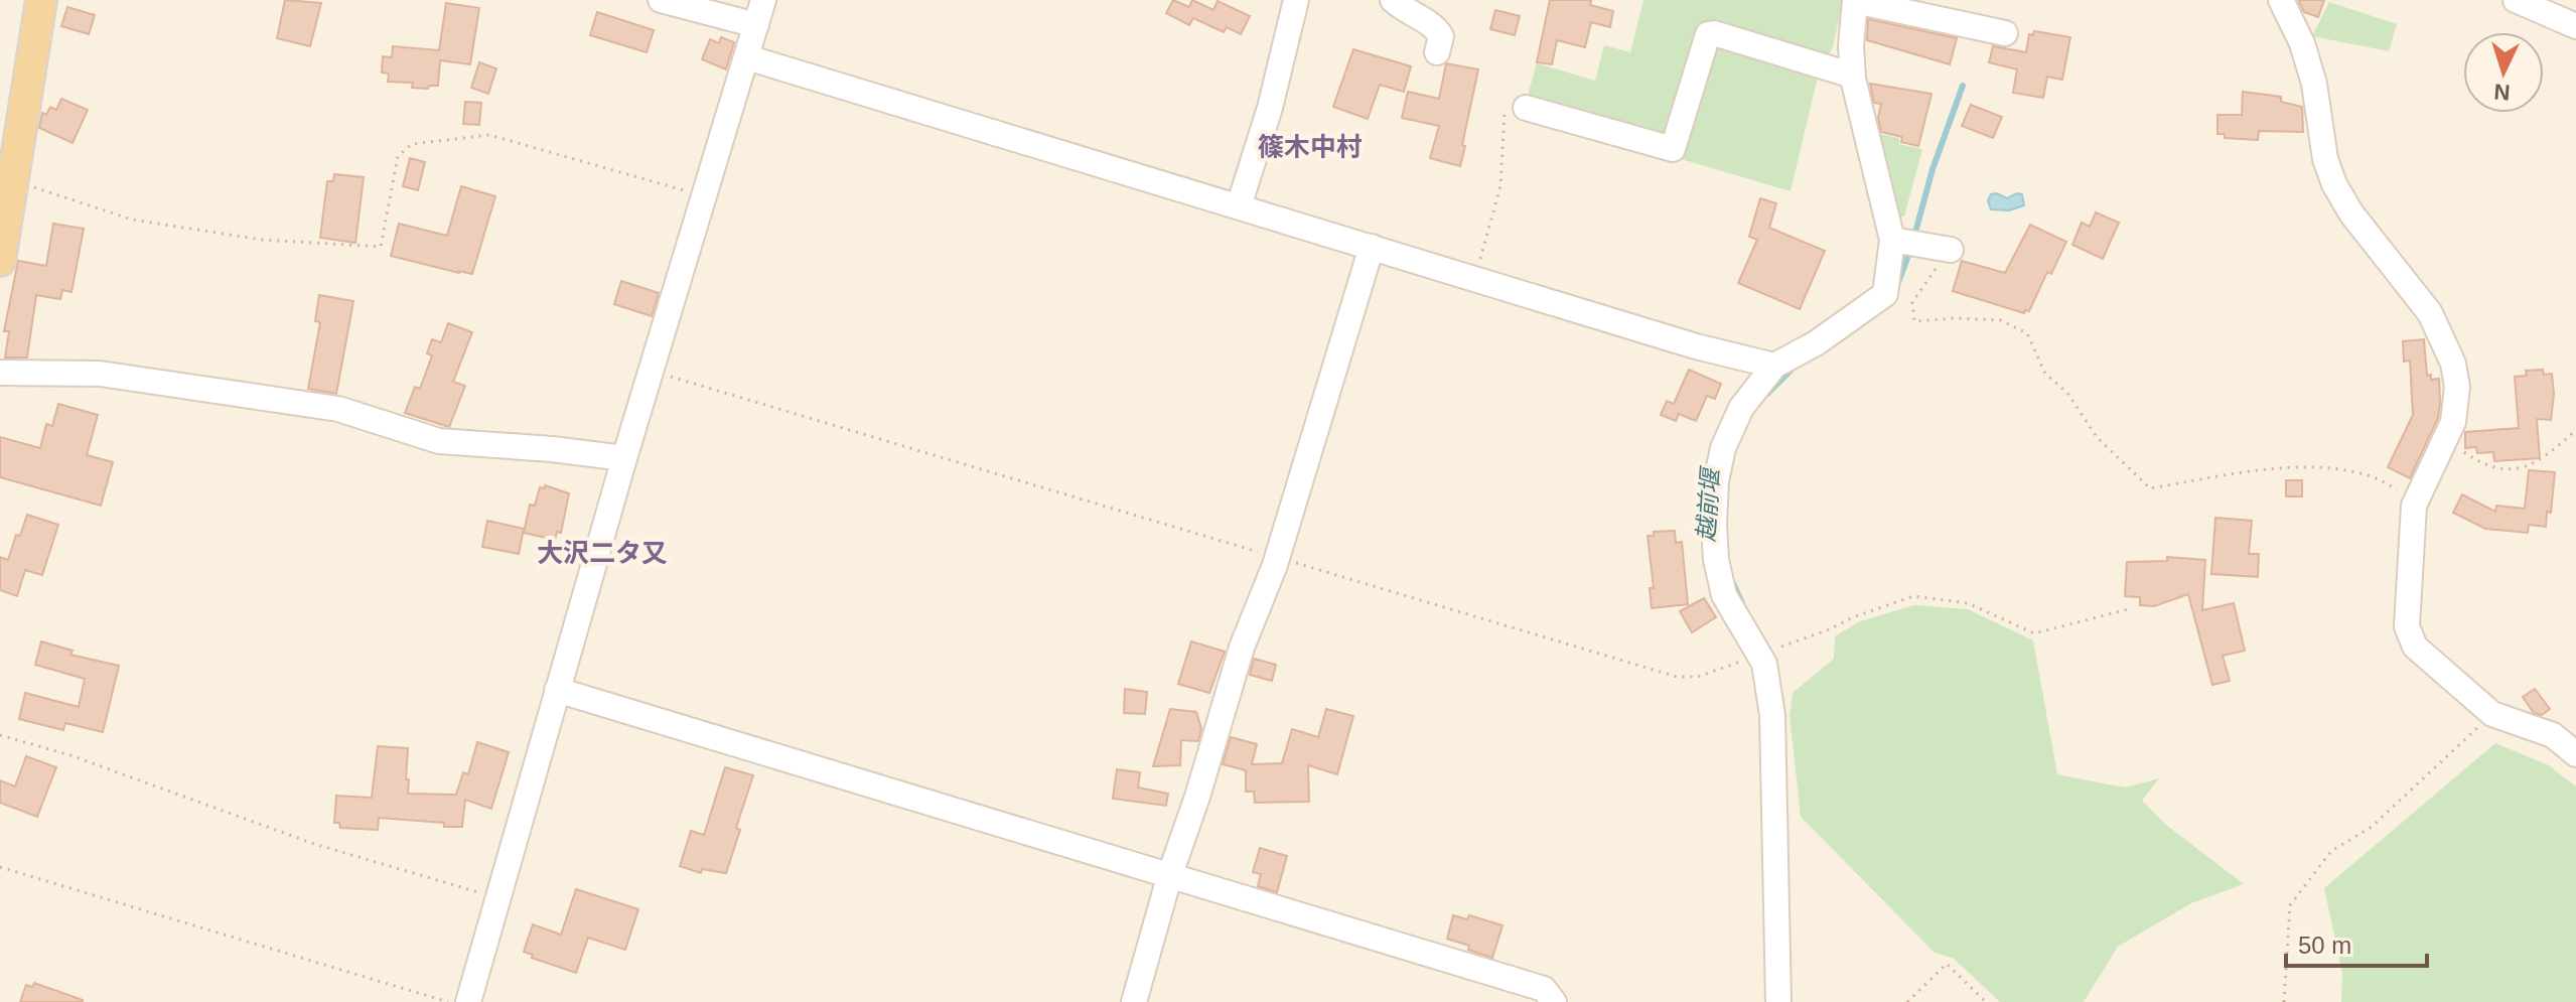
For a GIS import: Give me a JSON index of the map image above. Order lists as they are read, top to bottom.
{
  "districts": ["篠木中村", "大沢二タ又"],
  "water": ["越前堰"],
  "scale_bar": "50 m",
  "north": "bottom"
}
